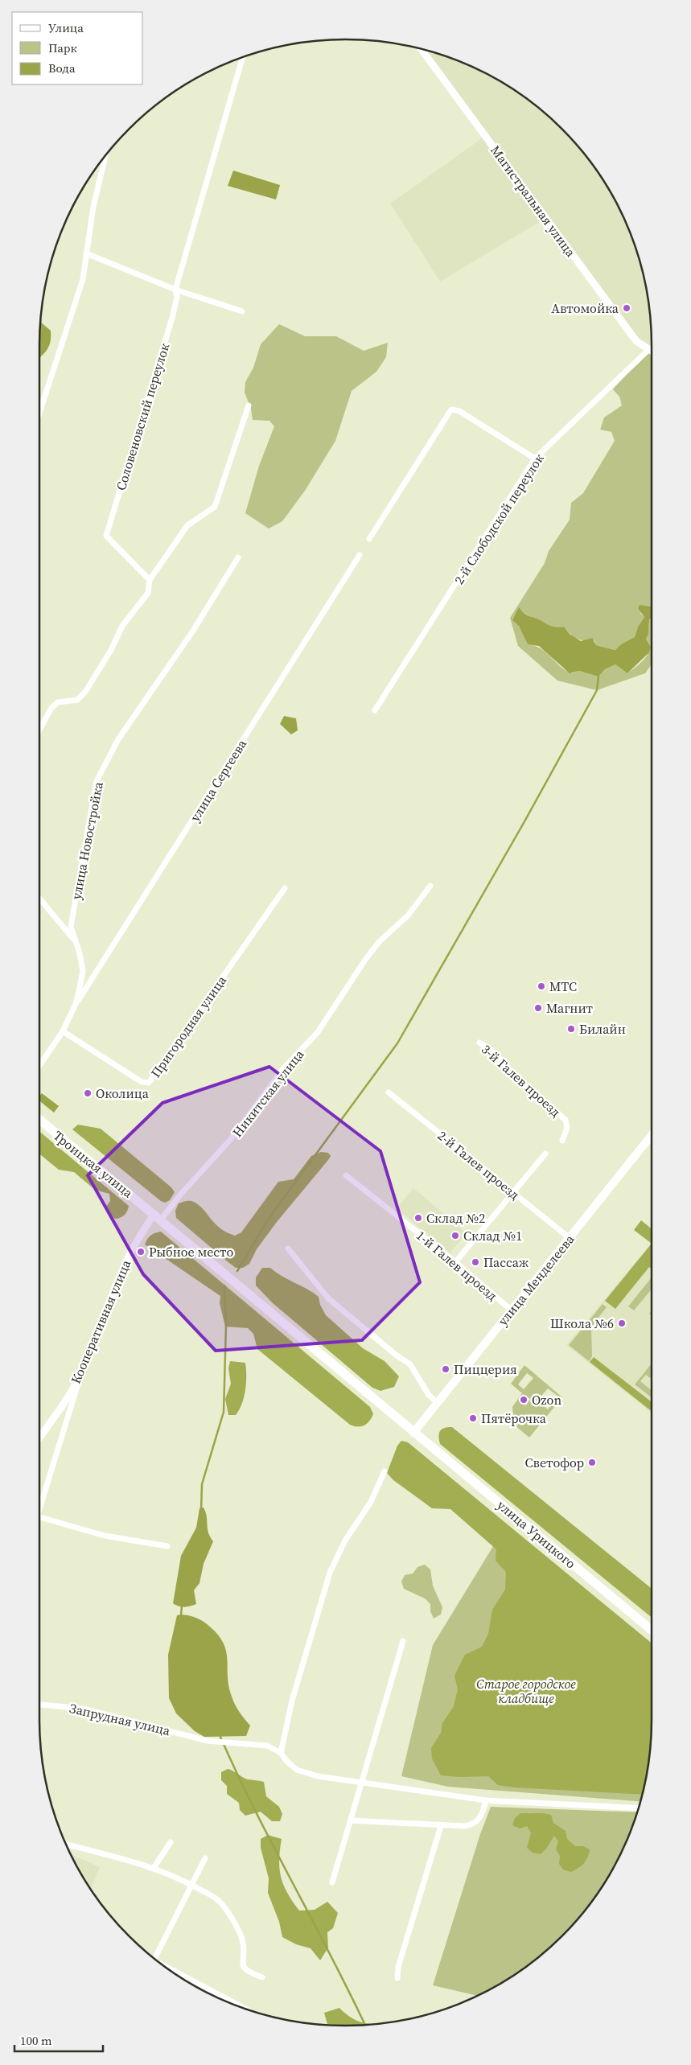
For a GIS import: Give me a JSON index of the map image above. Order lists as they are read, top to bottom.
{
  "streets": {
    "main road": ["Троицкая улица", "улица Менделеева", "улица Урицкого"],
    "street": [
      "Магистральная улица",
      "Соловеновский переулок",
      "2-й Слободской переулок",
      "улица Сергеева",
      "улица Новостройка",
      "Пригородная улица",
      "3-й Галев проезд",
      "Никитская улица",
      "2-й Галев проезд",
      "1-й Галев проезд",
      "Кооперативная улица",
      "Запрудная улица"
    ]
  },
  "crossings": [
    ["Магистральная улица", "2-й Слободской переулок"],
    ["улица Сергеева", "улица Новостройка"],
    ["улица Новостройка", "Пригородная улица"],
    ["Никитская улица", "Троицкая улица"],
    ["Никитская улица", "Кооперативная улица"],
    ["Троицкая улица", "улица Менделеева"],
    ["Троицкая улица", "Кооперативная улица"],
    ["Троицкая улица", "улица Урицкого"],
    ["2-й Галев проезд", "улица Менделеева"],
    ["1-й Галев проезд", "улица Менделеева"],
    ["улица Менделеева", "улица Урицкого"]
  ],
  "parks": ["Старое городское кладбище"],
  "places": [
    "Автомойка",
    "МТС",
    "Магнит",
    "Билайн",
    "Околица",
    "Склад №2",
    "Склад №1",
    "Рыбное место",
    "Пассаж",
    "Школа №6",
    "Пиццерия",
    "Ozon",
    "Пятёрочка",
    "Светофор"
  ],
  "legend": ["Улица", "Парк", "Вода"],
  "scale_bar": "100 m"
}
